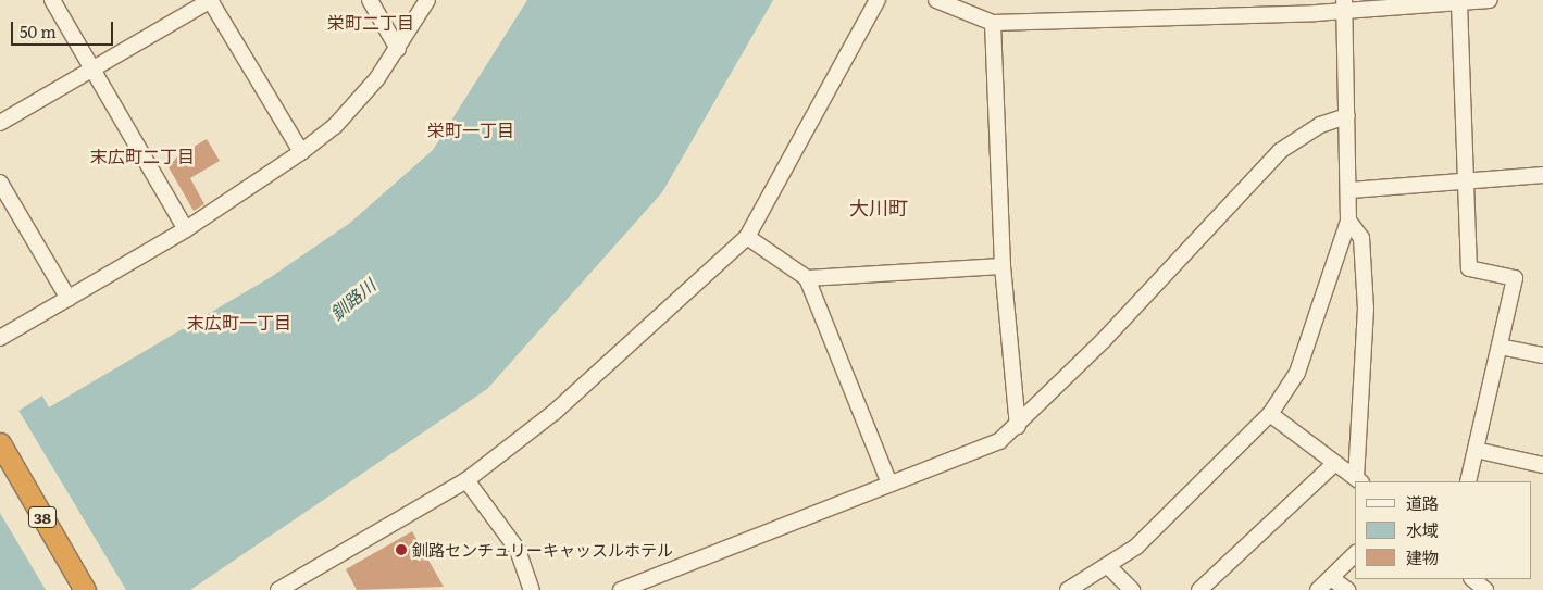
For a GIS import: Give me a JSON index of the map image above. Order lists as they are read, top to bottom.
{
  "streets": {
    "highway": ["38"]
  },
  "districts": [
    "栄町二丁目",
    "栄町一丁目",
    "末広町二丁目",
    "大川町",
    "末広町一丁目"
  ],
  "water": ["釧路川"],
  "places": ["釧路センチュリーキャッスルホテル"],
  "legend": ["道路", "水域", "建物"],
  "scale_bar": "50 m"
}
